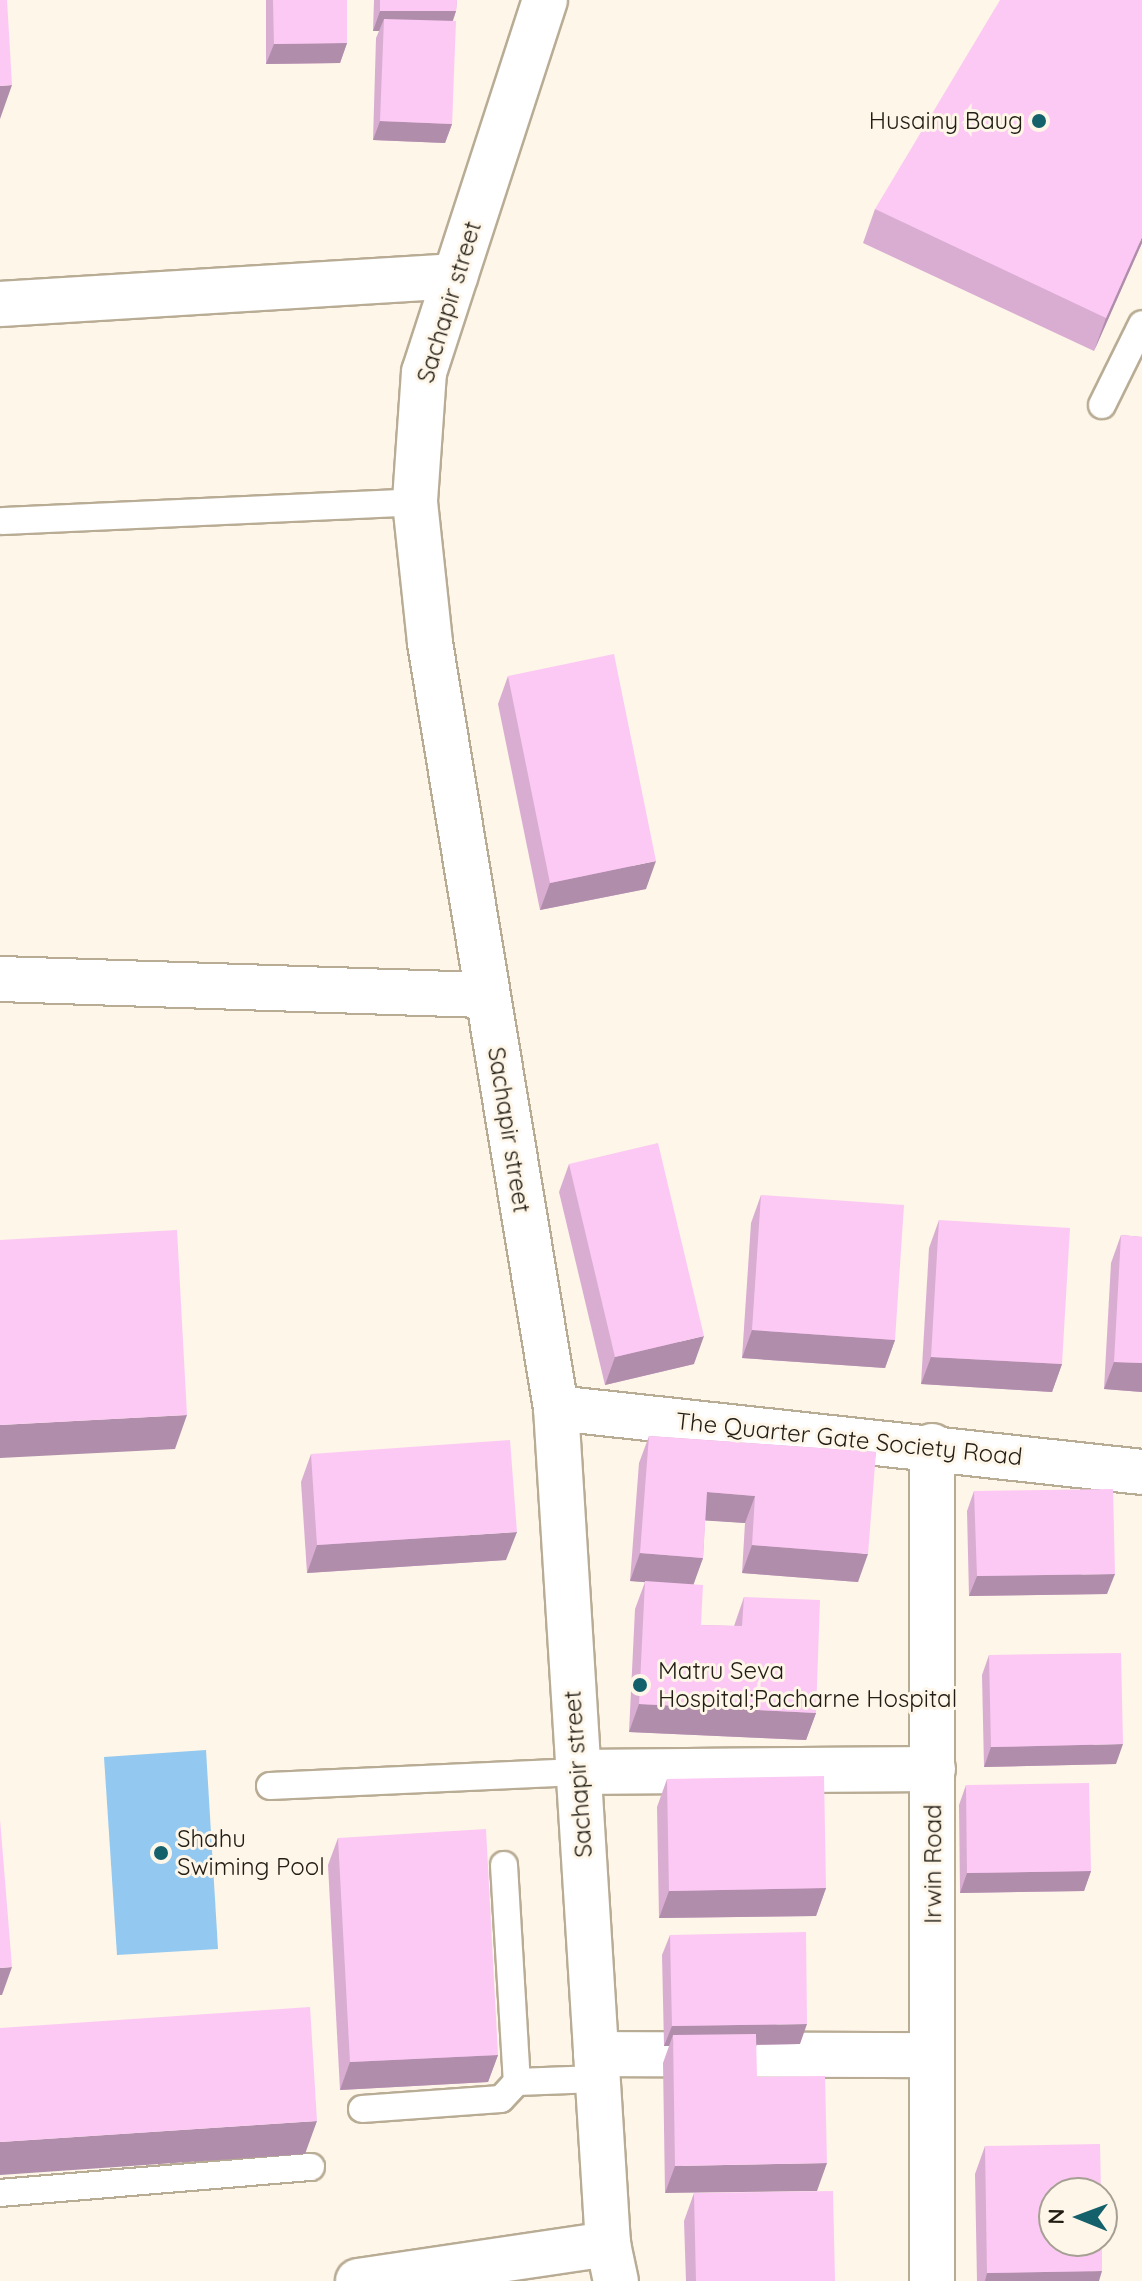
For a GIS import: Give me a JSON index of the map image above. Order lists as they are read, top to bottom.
{
  "streets": {
    "street": ["Sachapir street", "The Quarter Gate Society Road", "Irwin Road"]
  },
  "crossings": [
    ["Sachapir street", "The Quarter Gate Society Road"],
    ["The Quarter Gate Society Road", "Irwin Road"]
  ],
  "places": ["Husainy Baug", "Matru Seva Hospital;Pacharne Hospital", "Shahu Swiming Pool"],
  "north": "left"
}
